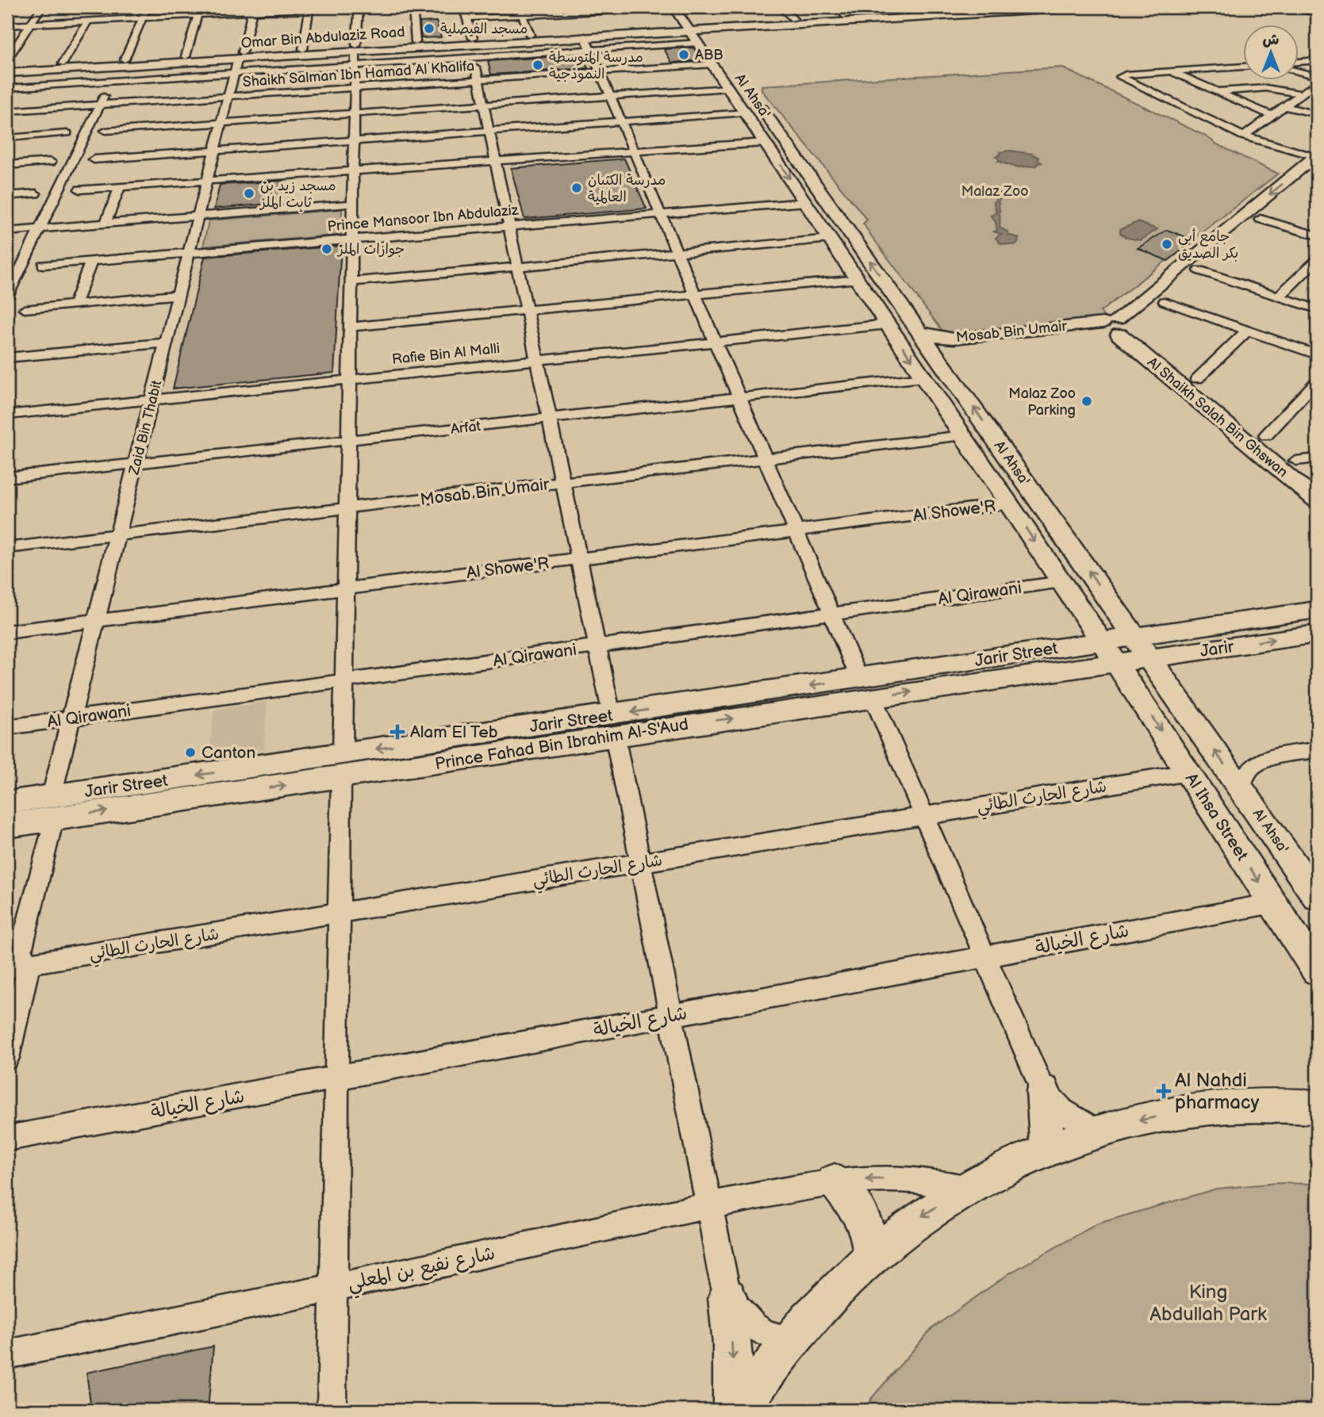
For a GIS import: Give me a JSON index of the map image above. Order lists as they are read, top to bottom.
{
  "streets": {
    "main road": [
      "Omar Bin Abdulaziz Road",
      "Al Ahsa'",
      "Mosab Bin Umair",
      "Al Shaikh Salah Bin Ghswan",
      "Jarir",
      "Prince Fahad Bin Ibrahim Al-S'Aud",
      "Al Ihsa Street"
    ],
    "street": [
      "Shaikh Salman Ibn Hamad Al Khalifa",
      "Prince Mansoor Ibn Abdulaziz",
      "Rafie Bin Al Malli",
      "Zaid Bin Thabit",
      "Arfat",
      "Al Showe'R",
      "Al Qirawani",
      "شارع الحارث الطائي",
      "شارع الخيالة",
      "شارع نفيع بن المعلي"
    ]
  },
  "crossings": [
    ["Omar Bin Abdulaziz Road", "Al Ahsa'"],
    ["Omar Bin Abdulaziz Road", "Zaid Bin Thabit"],
    ["Shaikh Salman Ibn Hamad Al Khalifa", "Al Ahsa'"],
    ["Shaikh Salman Ibn Hamad Al Khalifa", "Zaid Bin Thabit"],
    ["Al Ahsa'", "Prince Mansoor Ibn Abdulaziz"],
    ["Al Ahsa'", "Mosab Bin Umair"],
    ["Al Ahsa'", "Rafie Bin Al Malli"],
    ["Al Ahsa'", "Arfat"],
    ["Al Ahsa'", "Al Showe'R"],
    ["Al Ahsa'", "Al Qirawani"],
    ["Al Ahsa'", "Jarir"],
    ["Al Ahsa'", "Prince Fahad Bin Ibrahim Al-S'Aud"],
    ["Al Ahsa'", "Al Ihsa Street"],
    ["Prince Mansoor Ibn Abdulaziz", "Zaid Bin Thabit"],
    ["Mosab Bin Umair", "Al Shaikh Salah Bin Ghswan"],
    ["Mosab Bin Umair", "Zaid Bin Thabit"],
    ["Rafie Bin Al Malli", "Zaid Bin Thabit"],
    ["Zaid Bin Thabit", "Arfat"],
    ["Zaid Bin Thabit", "Al Showe'R"],
    ["Zaid Bin Thabit", "Al Qirawani"],
    ["Zaid Bin Thabit", "Prince Fahad Bin Ibrahim Al-S'Aud"],
    ["Zaid Bin Thabit", "شارع الحارث الطائي"],
    ["Jarir", "Prince Fahad Bin Ibrahim Al-S'Aud"],
    ["Jarir", "Al Ihsa Street"],
    ["Prince Fahad Bin Ibrahim Al-S'Aud", "Al Ihsa Street"],
    ["شارع الحارث الطائي", "Al Ihsa Street"],
    ["Al Ihsa Street", "شارع الخيالة"]
  ],
  "one_way": ["Al Ihsa Street"],
  "parks": ["Malaz Zoo", "King Abdullah Park"],
  "places": {
    "other": [
      "مسجد الفيصلية",
      "ABB",
      "مدرسة المتوسطة النموذجية",
      "مدرسة الكثبان العالمية",
      "مسجد زيد بن ثابت الملز",
      "جامع أبي بكر الصديق",
      "جوازات الملز",
      "Malaz Zoo Parking",
      "Canton"
    ],
    "health": ["Alam El Teb", "Al Nahdi pharmacy"]
  },
  "north": "top"
}
